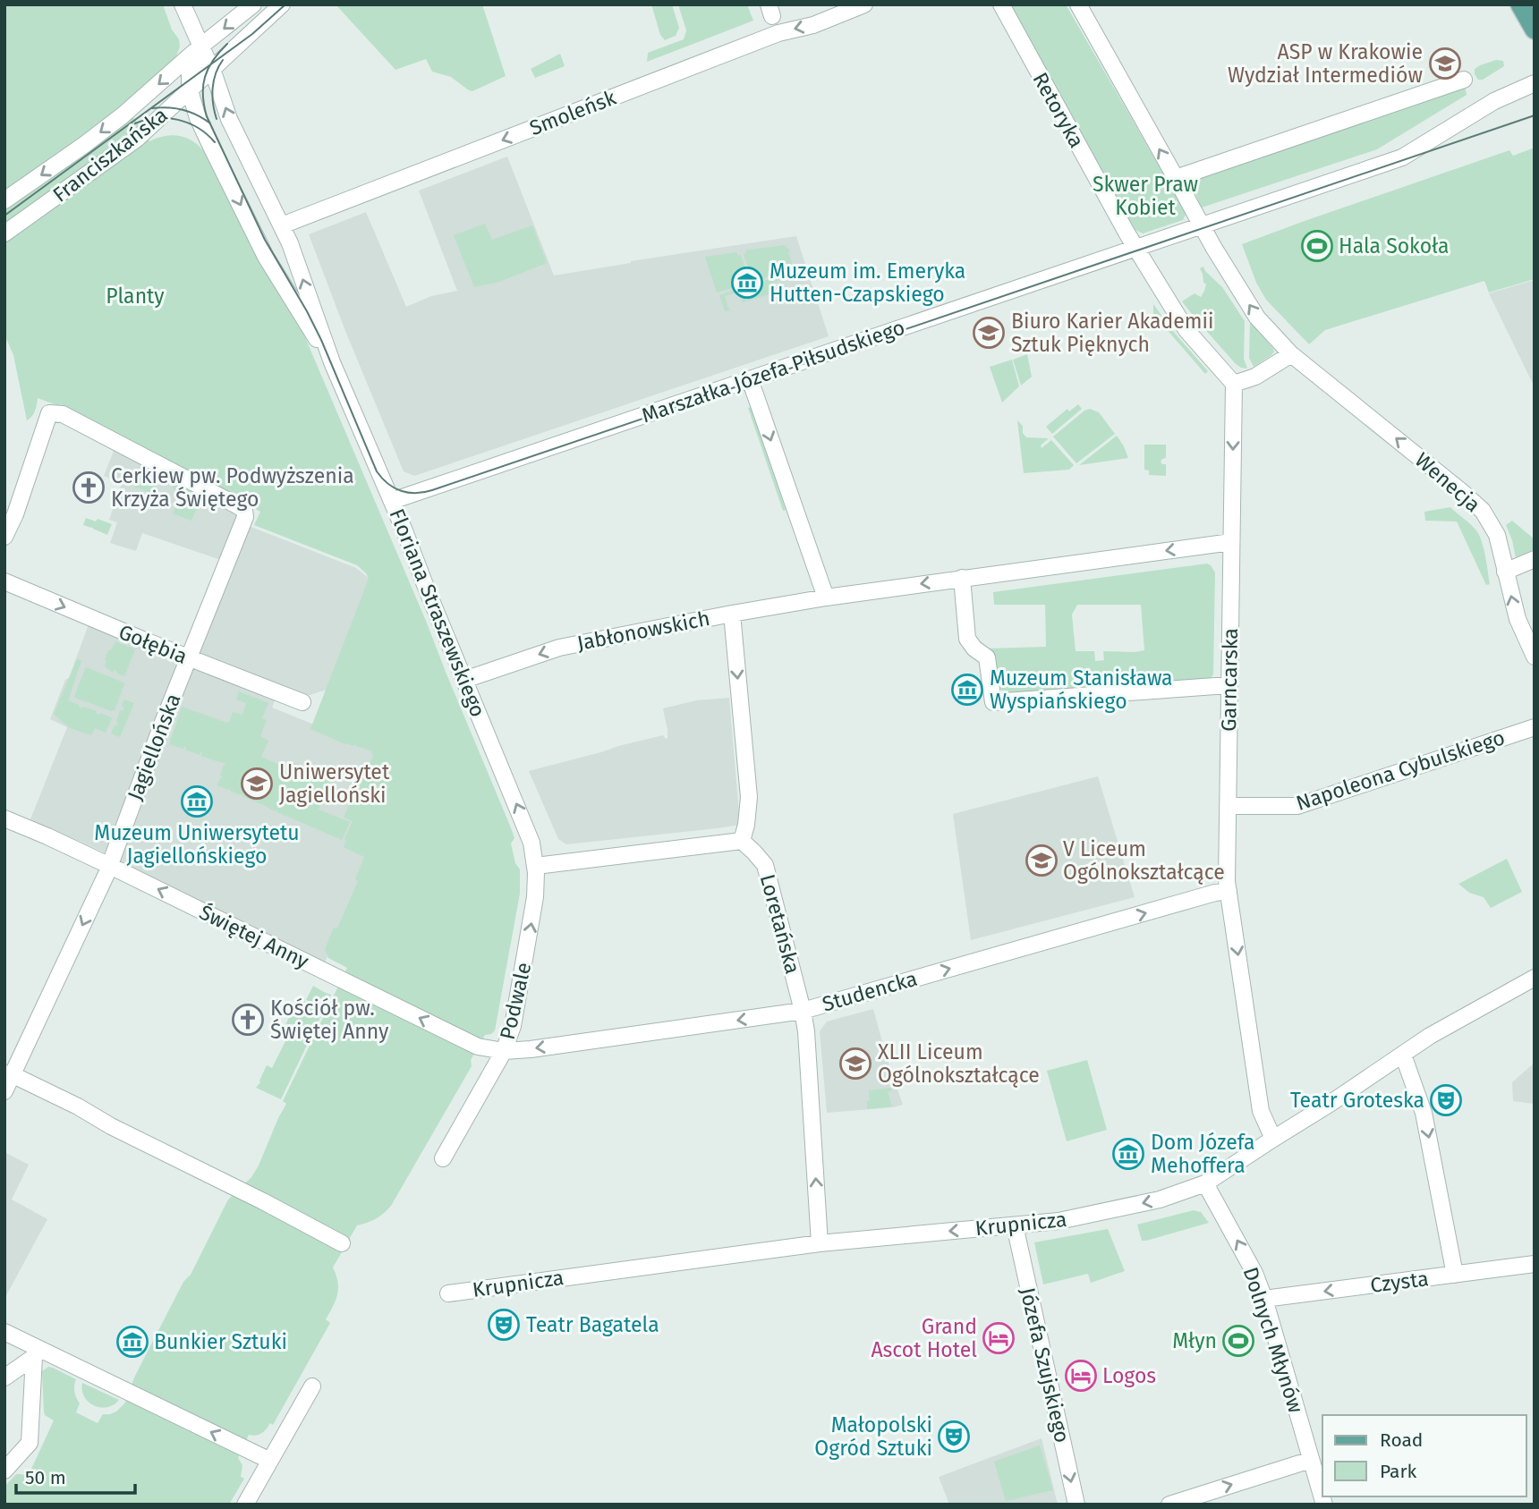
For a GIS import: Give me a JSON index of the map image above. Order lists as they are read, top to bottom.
{
  "streets": {
    "street": [
      "Retoryka",
      "Smoleńsk",
      "Franciszkańska",
      "Marszałka Józefa Piłsudskiego",
      "Wenecja",
      "Floriana Straszewskiego",
      "Jabłonowskich",
      "Gołębia",
      "Garncarska",
      "Jagiellońska",
      "Napoleona Cybulskiego",
      "Loretańska",
      "Świętej Anny",
      "Studencka",
      "Podwale",
      "Krupnicza",
      "Czysta",
      "Dolnych Młynów",
      "Józefa Szujskiego"
    ]
  },
  "crossings": [
    ["Retoryka", "Marszałka Józefa Piłsudskiego"],
    ["Smoleńsk", "Floriana Straszewskiego"],
    ["Franciszkańska", "Floriana Straszewskiego"],
    ["Marszałka Józefa Piłsudskiego", "Wenecja"],
    ["Marszałka Józefa Piłsudskiego", "Floriana Straszewskiego"],
    ["Floriana Straszewskiego", "Jabłonowskich"],
    ["Floriana Straszewskiego", "Podwale"],
    ["Jabłonowskich", "Garncarska"],
    ["Gołębia", "Jagiellońska"],
    ["Garncarska", "Napoleona Cybulskiego"],
    ["Garncarska", "Studencka"],
    ["Garncarska", "Krupnicza"],
    ["Jagiellońska", "Świętej Anny"],
    ["Loretańska", "Studencka"],
    ["Loretańska", "Krupnicza"],
    ["Świętej Anny", "Studencka"],
    ["Świętej Anny", "Podwale"],
    ["Studencka", "Podwale"],
    ["Krupnicza", "Dolnych Młynów"],
    ["Krupnicza", "Józefa Szujskiego"],
    ["Czysta", "Dolnych Młynów"]
  ],
  "one_way": [
    "Smoleńsk",
    "Wenecja",
    "Jabłonowskich",
    "Gołębia",
    "Garncarska",
    "Loretańska",
    "Świętej Anny",
    "Podwale",
    "Czysta",
    "Dolnych Młynów",
    "Józefa Szujskiego"
  ],
  "parks": ["Skwer Praw Kobiet", "Planty"],
  "places": {
    "school or university": [
      "ASP w Krakowie Wydział Intermediów",
      "Biuro Karier Akademii Sztuk Pięknych",
      "Uniwersytet Jagielloński",
      "V Liceum Ogólnokształcące",
      "XLII Liceum Ogólnokształcące"
    ],
    "sports": ["Hala Sokoła", "Młyn"],
    "museum": [
      "Muzeum im. Emeryka Hutten-Czapskiego",
      "Muzeum Stanisława Wyspiańskiego",
      "Muzeum Uniwersytetu Jagiellońskiego",
      "Dom Józefa Mehoffera",
      "Bunkier Sztuki"
    ],
    "church": ["Cerkiew pw. Podwyższenia Krzyża Świętego", "Kościół pw. Świętej Anny"],
    "theatre": ["Teatr Groteska", "Teatr Bagatela", "Małopolski Ogród Sztuki"],
    "hotel": ["Grand Ascot Hotel", "Logos"]
  },
  "legend": ["Road", "Park"],
  "scale_bar": "50 m"
}
